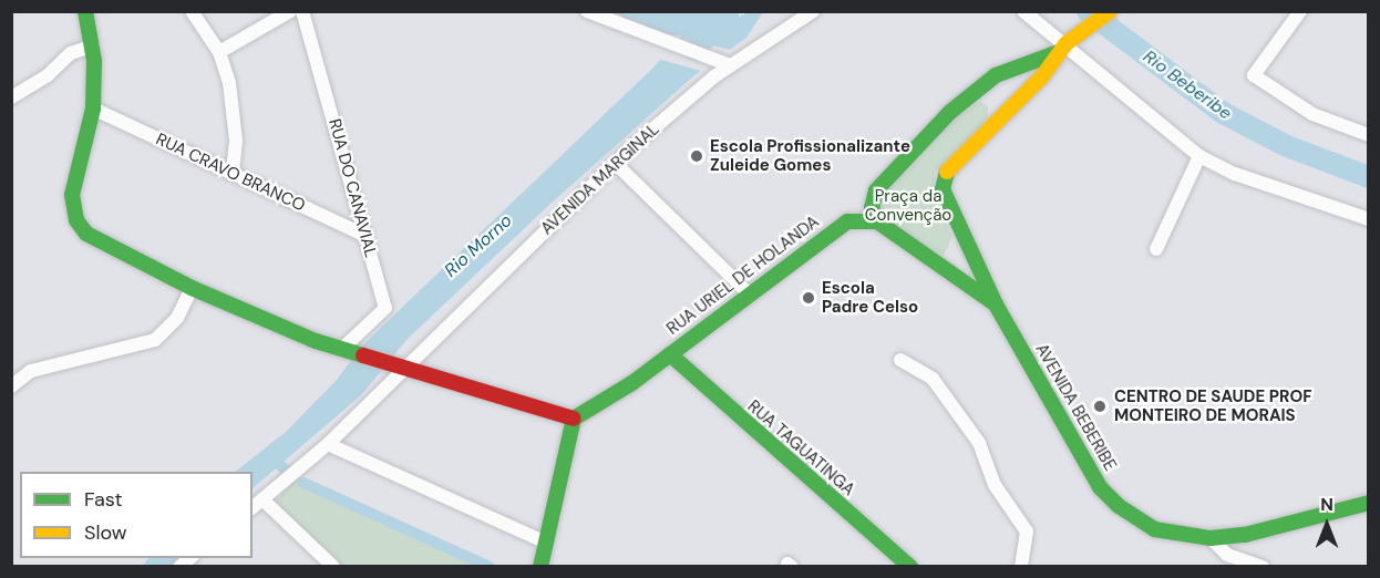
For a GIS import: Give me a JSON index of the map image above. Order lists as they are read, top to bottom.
{
  "streets": {
    "main road": ["RUA URIEL DE HOLANDA", "AVENIDA BEBERIBE", "RUA TAGUATINGA"],
    "street": ["RUA CRAVO BRANCO", "AVENIDA MARGINAL", "RUA DO CANAVIAL"]
  },
  "crossings": [
    ["RUA CRAVO BRANCO", "RUA DO CANAVIAL"],
    ["RUA URIEL DE HOLANDA", "AVENIDA BEBERIBE"],
    ["RUA URIEL DE HOLANDA", "RUA TAGUATINGA"]
  ],
  "water": ["Rio Beberibe", "Rio Morno"],
  "parks": ["Praça da Convenção"],
  "places": ["Escola Profissionalizante Zuleide Gomes", "Escola Padre Celso", "CENTRO DE SAUDE PROF MONTEIRO DE MORAIS"],
  "legend": ["Fast", "Slow"],
  "north": "top"
}
